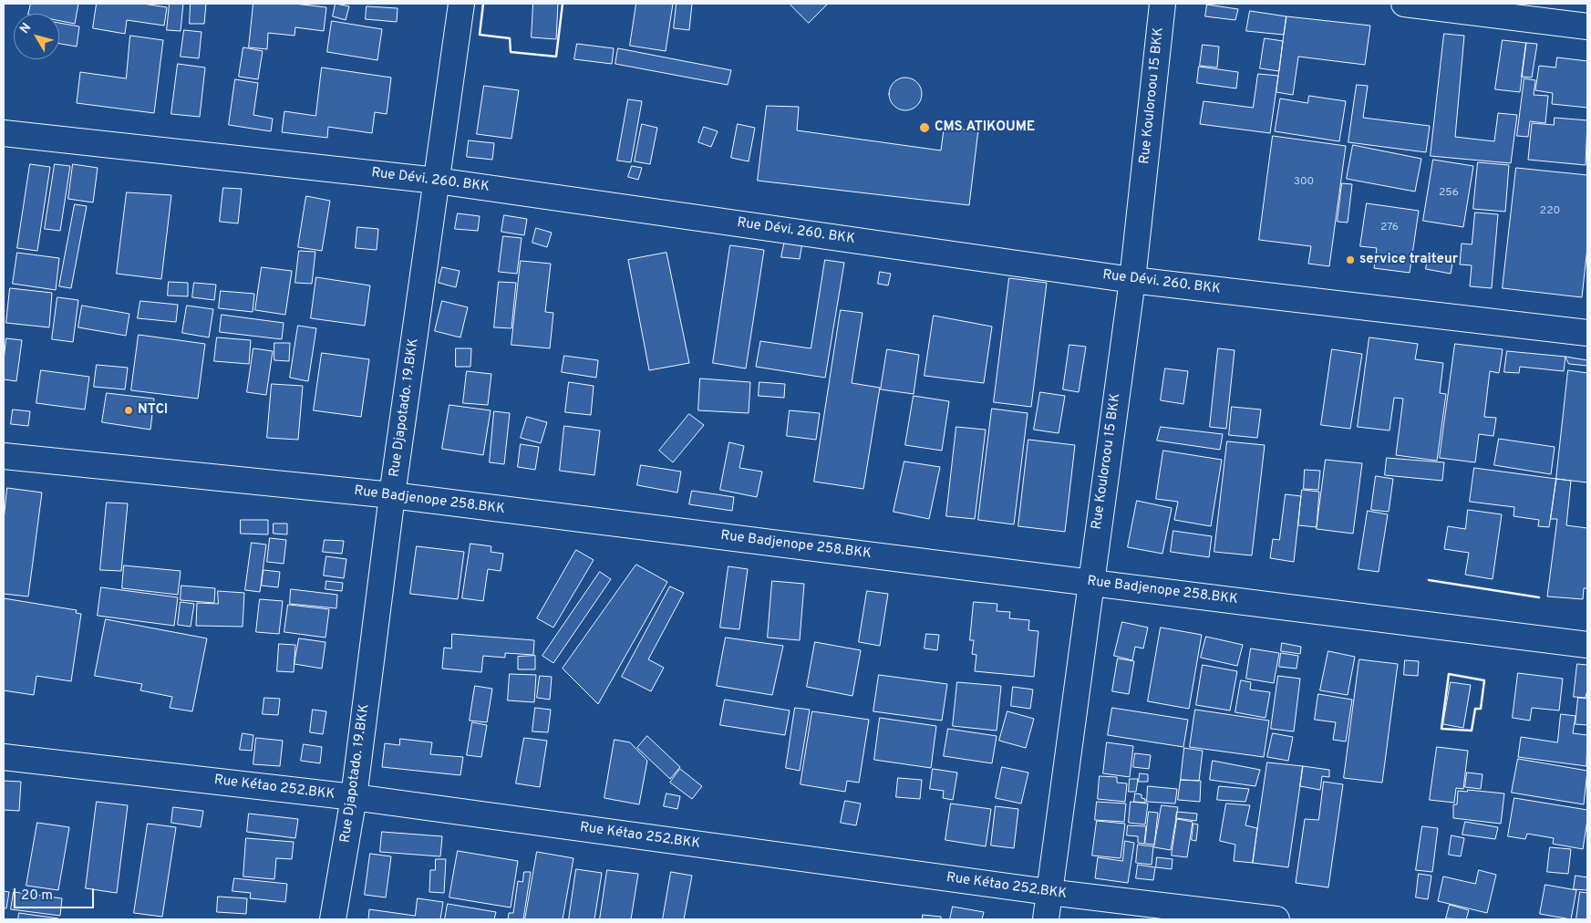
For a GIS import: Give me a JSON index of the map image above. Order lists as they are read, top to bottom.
{
  "streets": {
    "street": [
      "Rue Kouloroou 15 BKK",
      "Rue Dévi. 260. BKK",
      "Rue Djapotado. 19.BKK",
      "Rue Badjenope 258.BKK",
      "Rue Kétao 252.BKK"
    ]
  },
  "crossings": [
    ["Rue Kouloroou 15 BKK", "Rue Dévi. 260. BKK"],
    ["Rue Kouloroou 15 BKK", "Rue Badjenope 258.BKK"],
    ["Rue Kouloroou 15 BKK", "Rue Kétao 252.BKK"],
    ["Rue Dévi. 260. BKK", "Rue Djapotado. 19.BKK"],
    ["Rue Djapotado. 19.BKK", "Rue Badjenope 258.BKK"],
    ["Rue Djapotado. 19.BKK", "Rue Kétao 252.BKK"]
  ],
  "places": ["CMS ATIKOUME", "service traiteur", "NTCI"],
  "house_numbers": [
    "300",
    "256",
    "220",
    "276"
  ],
  "scale_bar": "20 m",
  "north": "top left"
}
